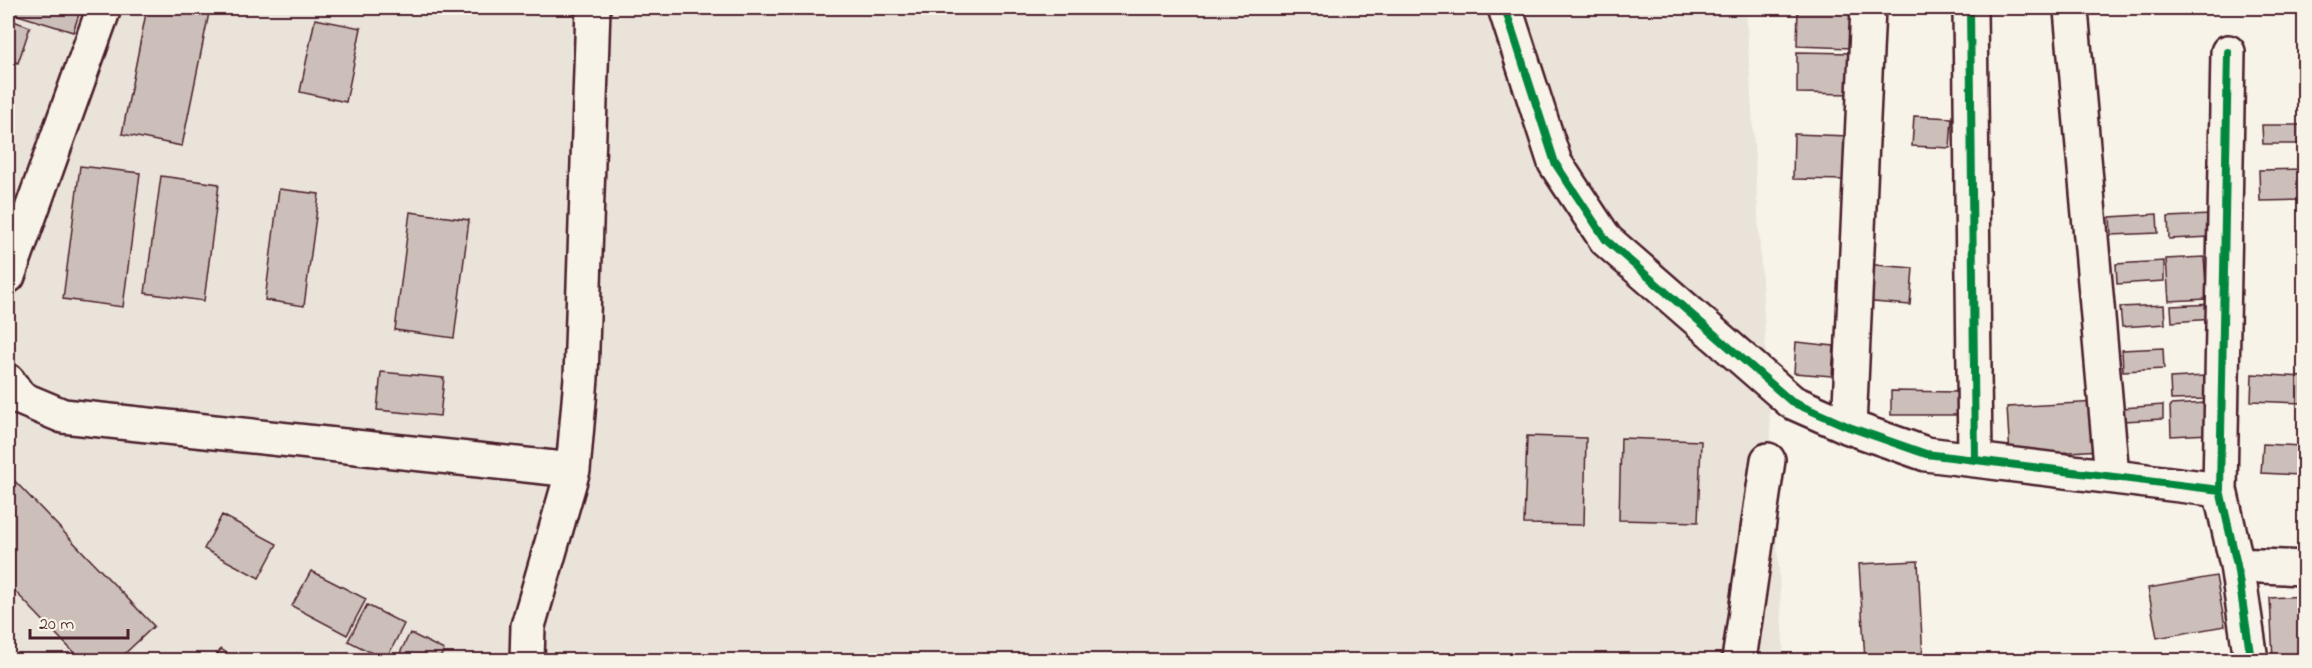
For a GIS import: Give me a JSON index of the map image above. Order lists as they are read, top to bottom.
{
  "scale_bar": "20 m"
}
